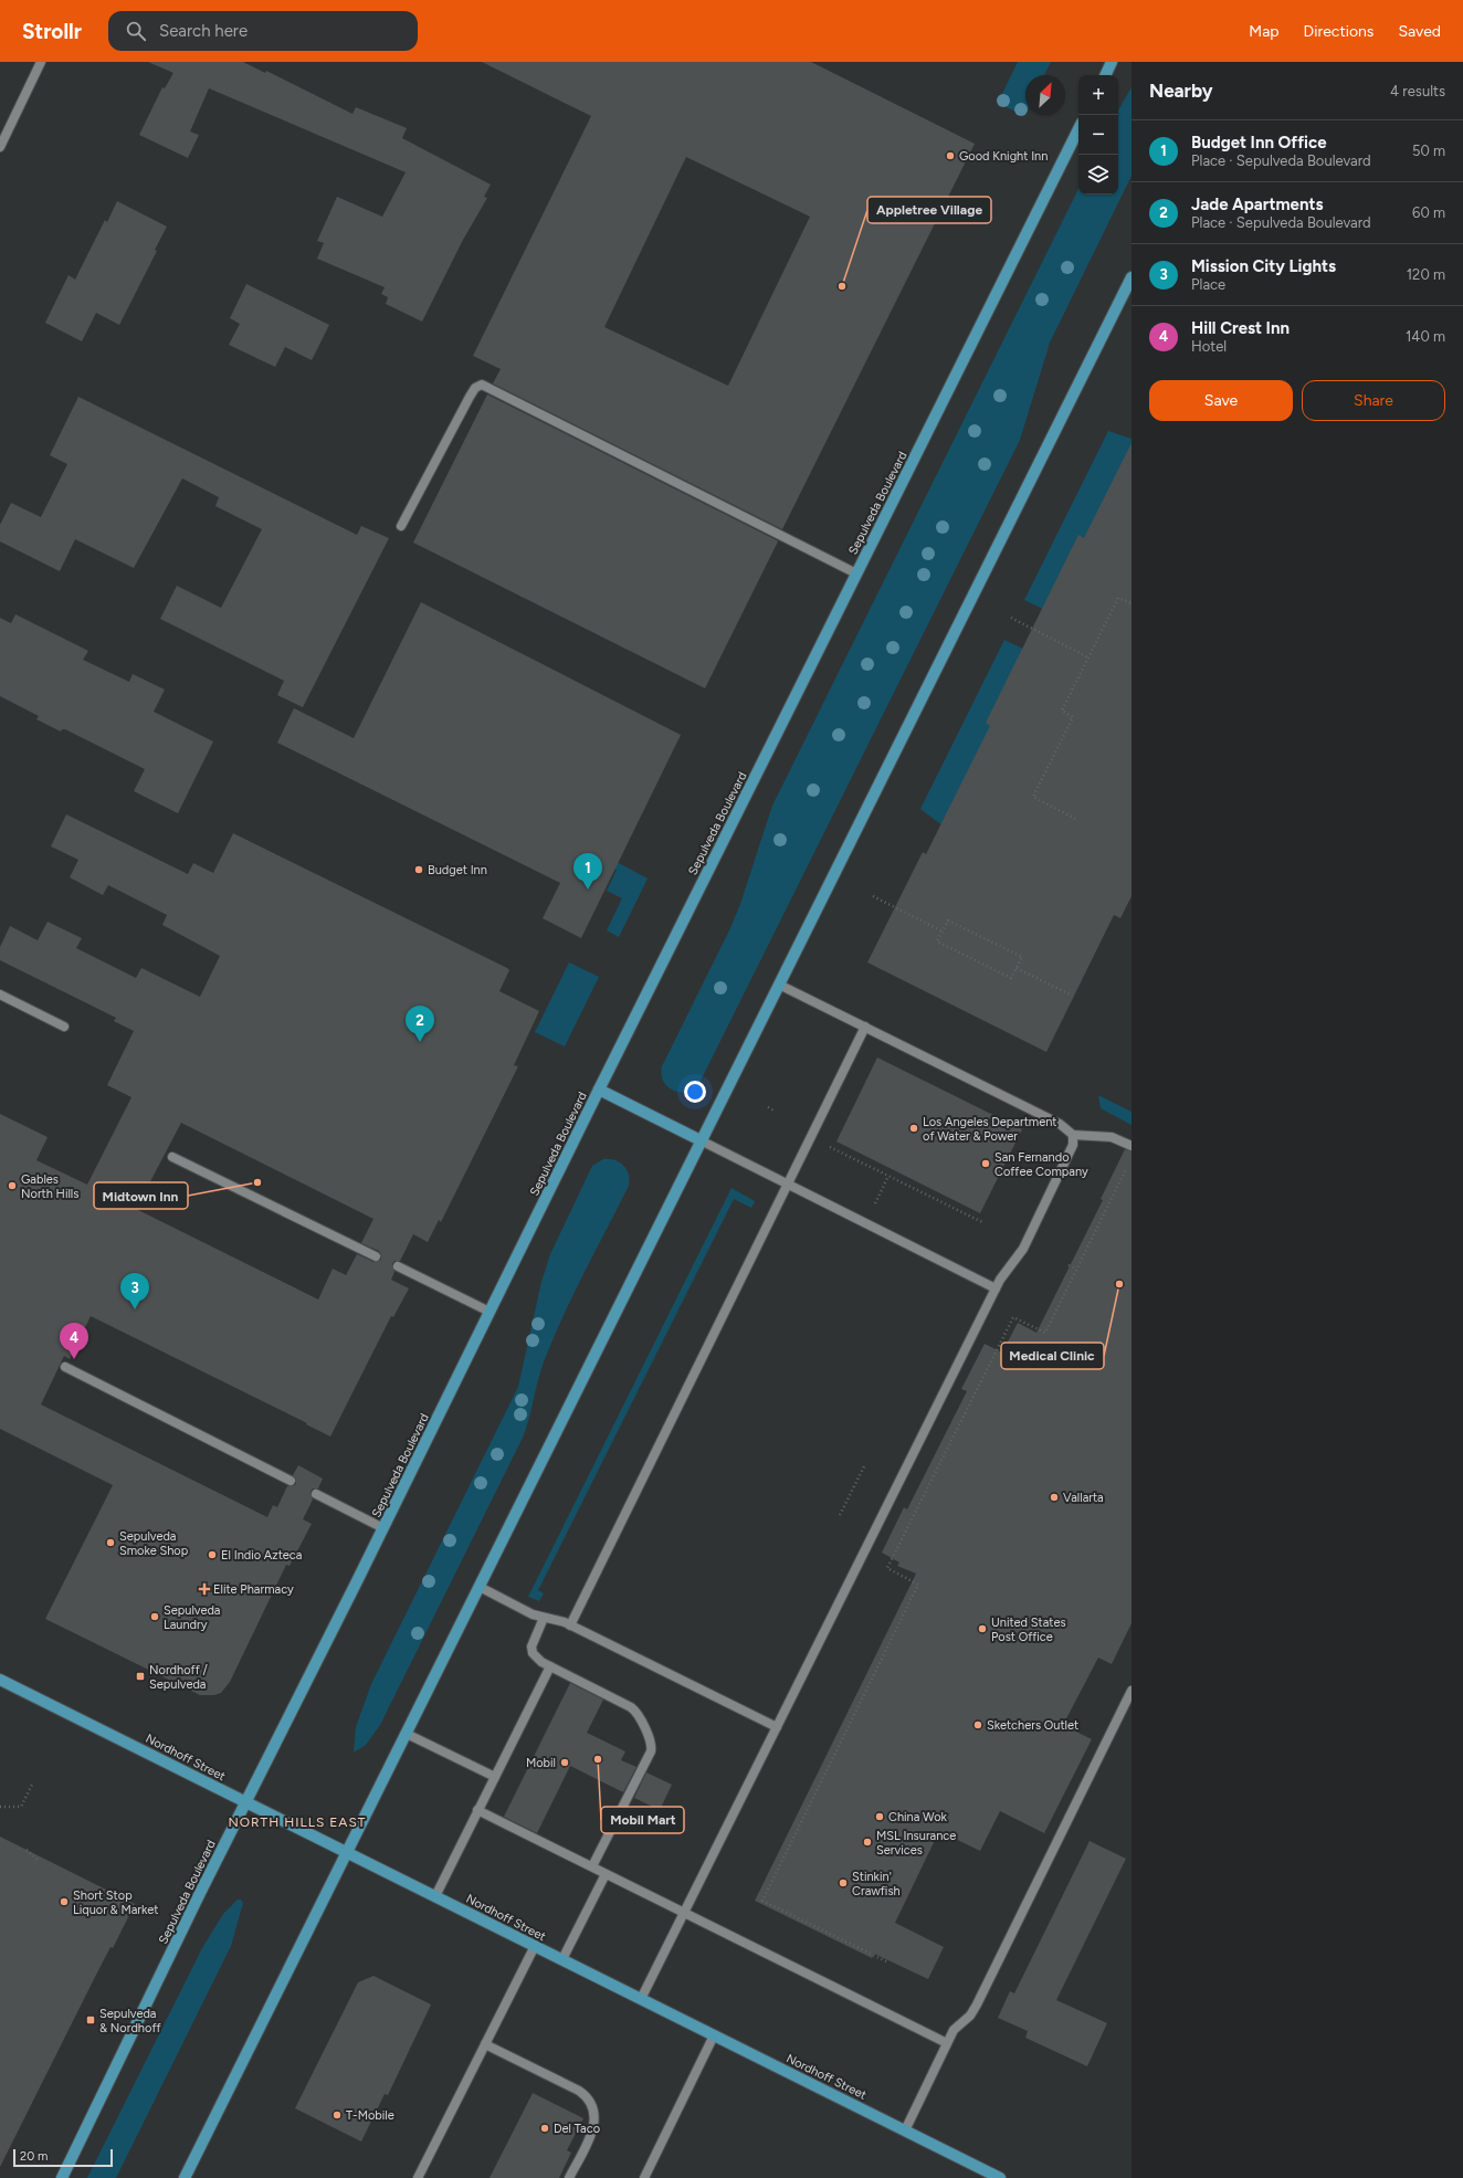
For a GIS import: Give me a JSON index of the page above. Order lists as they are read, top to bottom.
{
  "streets": {
    "main road": ["Sepulveda Boulevard", "Nordhoff Street"]
  },
  "crossings": [
    ["Sepulveda Boulevard", "Nordhoff Street"]
  ],
  "districts": ["NORTH HILLS EAST"],
  "places": {
    "other": [
      "Good Knight Inn",
      "Appletree Village",
      "Budget Inn",
      "Los Angeles Department of Water & Power",
      "San Fernando Coffee Company",
      "Midtown Inn",
      "Gables North Hills",
      "Medical Clinic",
      "Vallarta",
      "Sepulveda Smoke Shop",
      "El Indio Azteca",
      "Sepulveda Laundry",
      "United States Post Office",
      "Sketchers Outlet",
      "Mobil Mart",
      "Mobil",
      "China Wok",
      "MSL Insurance Services",
      "Stinkin' Crawfish",
      "Short Stop Liquor & Market",
      "T-Mobile",
      "Del Taco"
    ],
    "health": ["Elite Pharmacy"],
    "transit": ["Nordhoff / Sepulveda", "Sepulveda & Nordhoff"]
  },
  "scale_bar": "20 m",
  "north": "top right",
  "page": {
    "header": "Strollr",
    "search": "Search here",
    "nav": ["Map", "Directions", "Saved"],
    "heading": ["Nearby", "4 results"],
    "map_buttons": ["+", "−"],
    "list": [
      {
        "mark": "1",
        "name": "Budget Inn Office",
        "note": "Place · Sepulveda Boulevard",
        "value": "50 m"
      },
      {
        "mark": "2",
        "name": "Jade Apartments",
        "note": "Place · Sepulveda Boulevard",
        "value": "60 m"
      },
      {
        "mark": "3",
        "name": "Mission City Lights",
        "note": "Place",
        "value": "120 m"
      },
      {
        "mark": "4",
        "name": "Hill Crest Inn",
        "note": "Hotel",
        "value": "140 m"
      }
    ],
    "buttons": ["Save", "Share"],
    "pins": [
      "1",
      "2",
      "3",
      "4"
    ],
    "scale": "20 m"
  }
}
